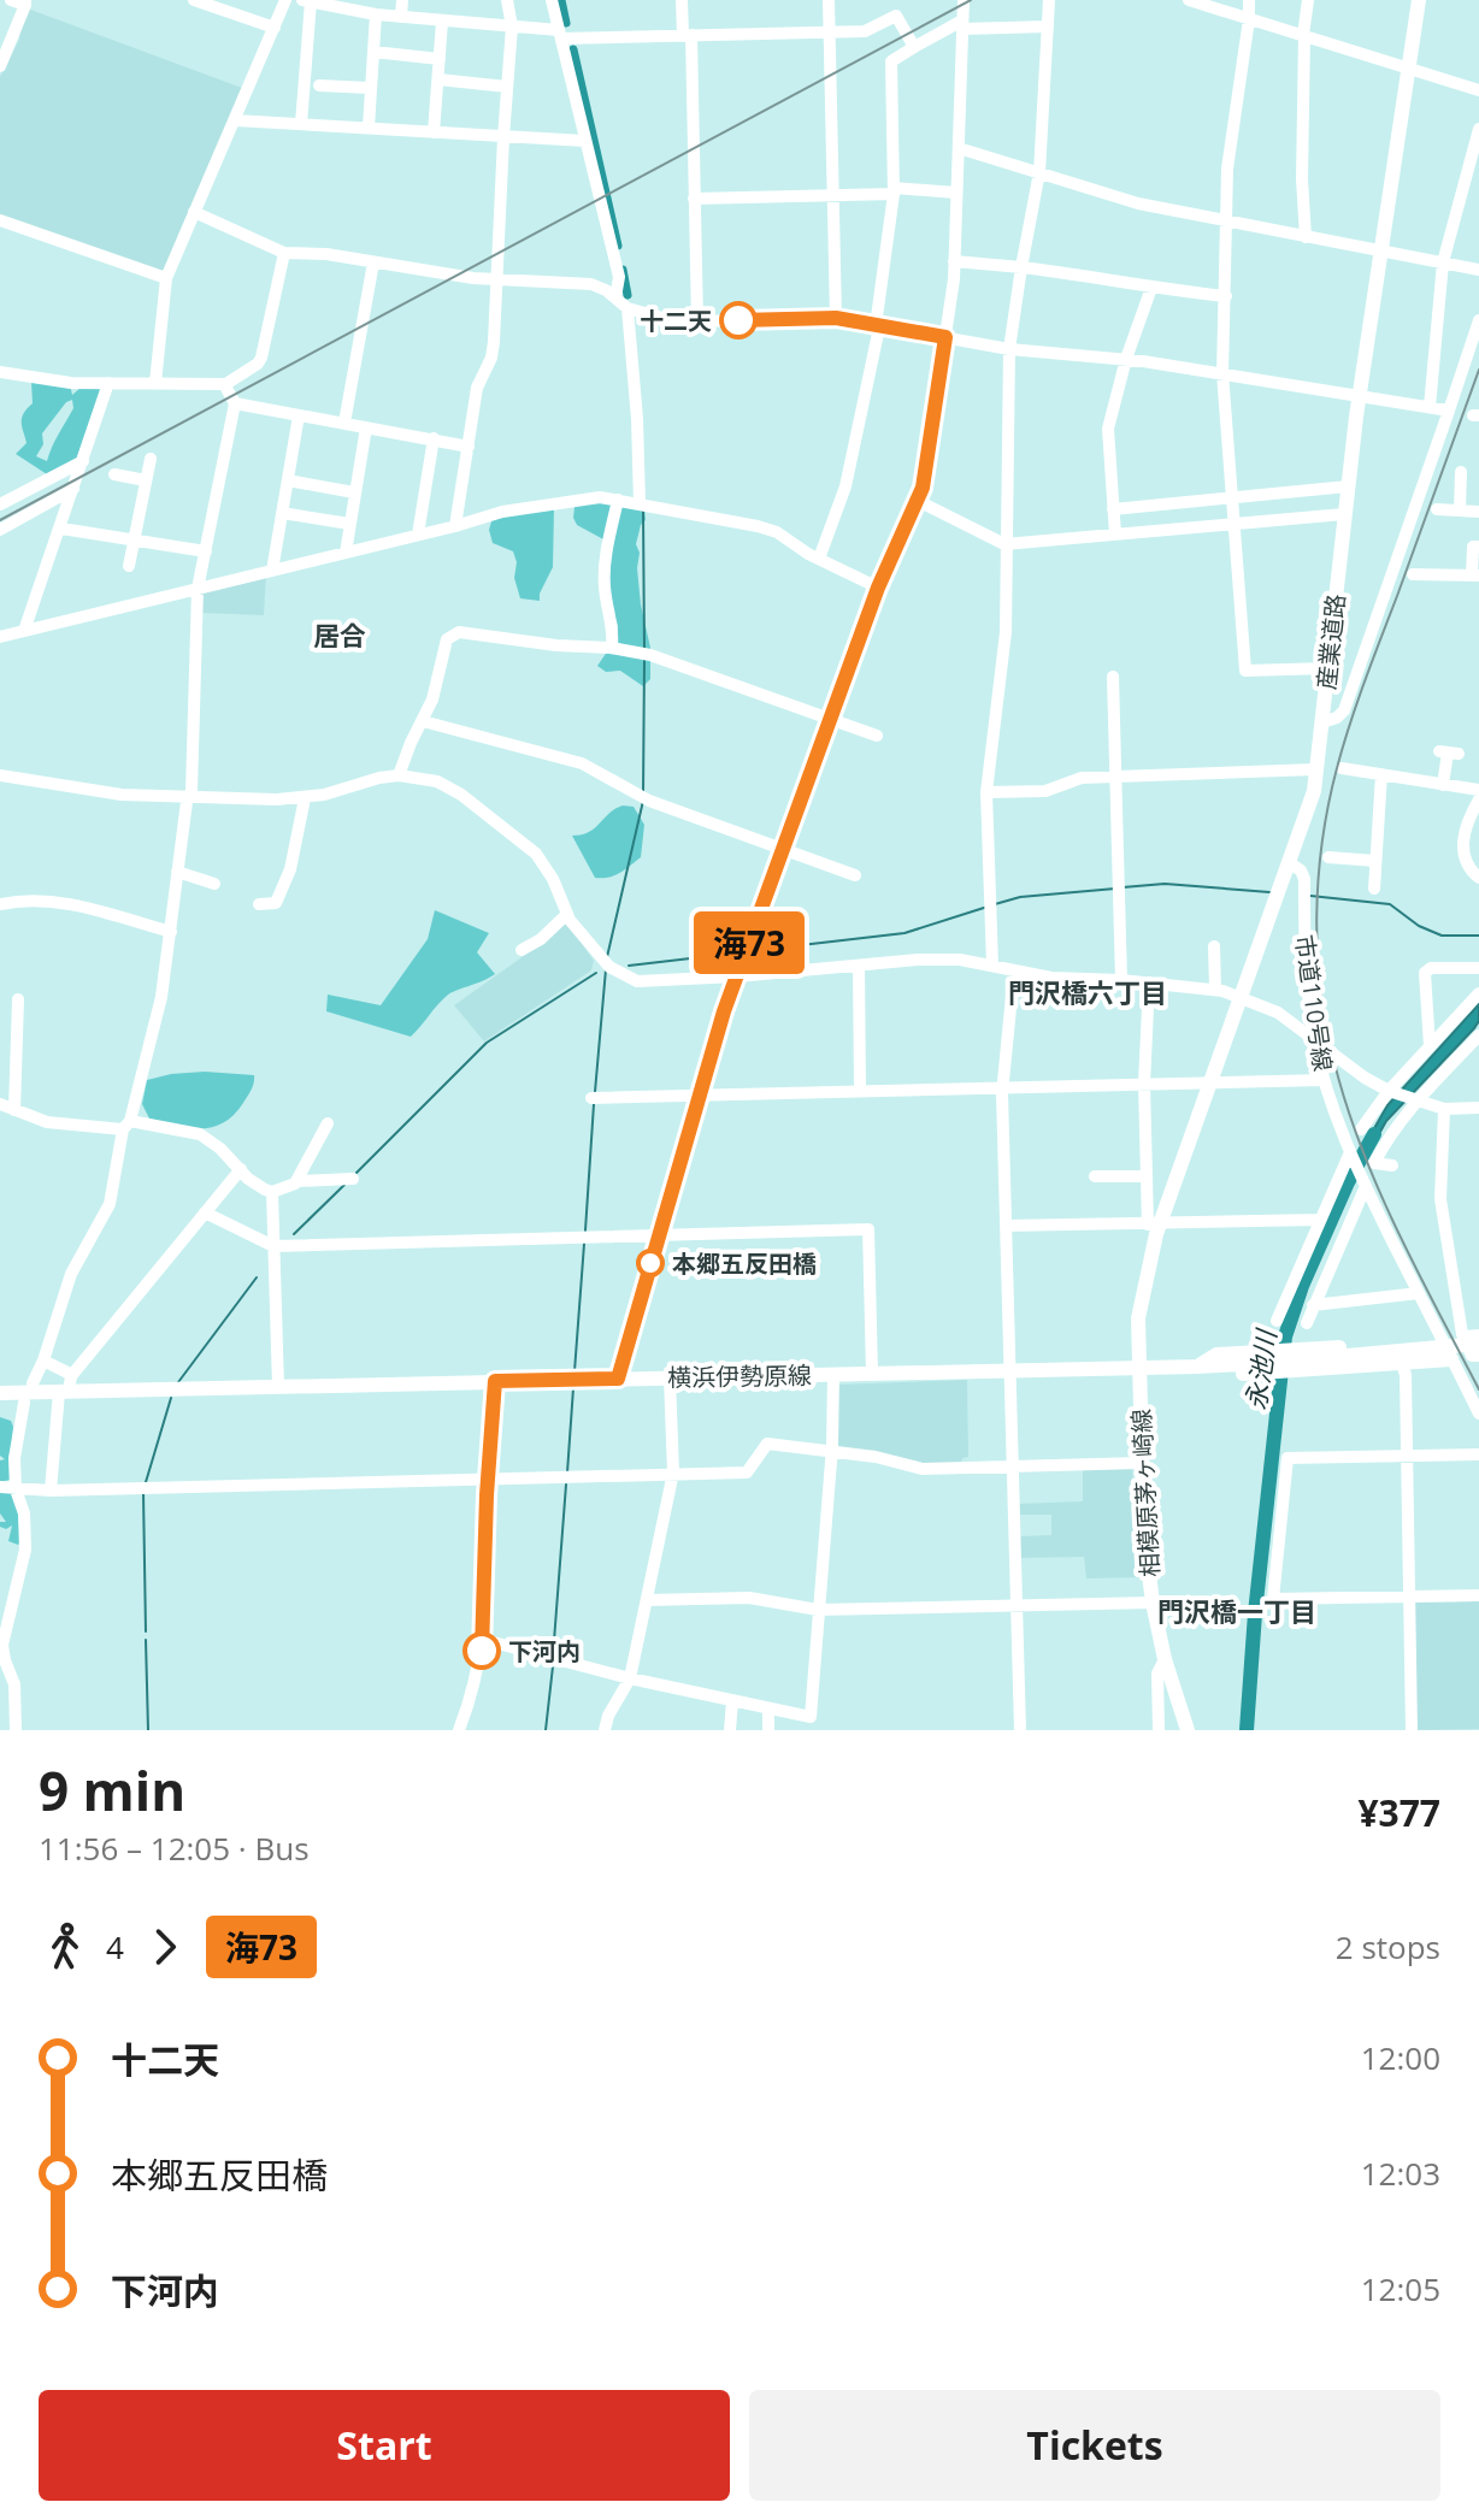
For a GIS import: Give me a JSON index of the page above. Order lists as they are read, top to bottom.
{
  "streets": {
    "main road": ["産業道路", "横浜伊勢原線", "相模原茅ヶ崎線"],
    "street": ["市道110号線"]
  },
  "crossings": [
    ["産業道路", "市道110号線"],
    ["産業道路", "横浜伊勢原線"],
    ["産業道路", "相模原茅ヶ崎線"],
    ["横浜伊勢原線", "相模原茅ヶ崎線"]
  ],
  "districts": ["居合", "門沢橋六丁目", "門沢橋一丁目"],
  "water": ["永池川"],
  "places": ["十二天", "本郷五反田橋", "下河内"],
  "lines": ["bus line 海73"],
  "page": {
    "on_map": "海73",
    "heading": ["9 min", "11:56 – 12:05 · Bus", "¥377"],
    "legs": ["4", "海73", "2 stops"],
    "list": [
      {
        "name": "十二天",
        "value": "12:00"
      },
      {
        "name": "本郷五反田橋",
        "value": "12:03"
      },
      {
        "name": "下河内",
        "value": "12:05"
      }
    ],
    "buttons": ["Start", "Tickets"]
  }
}
